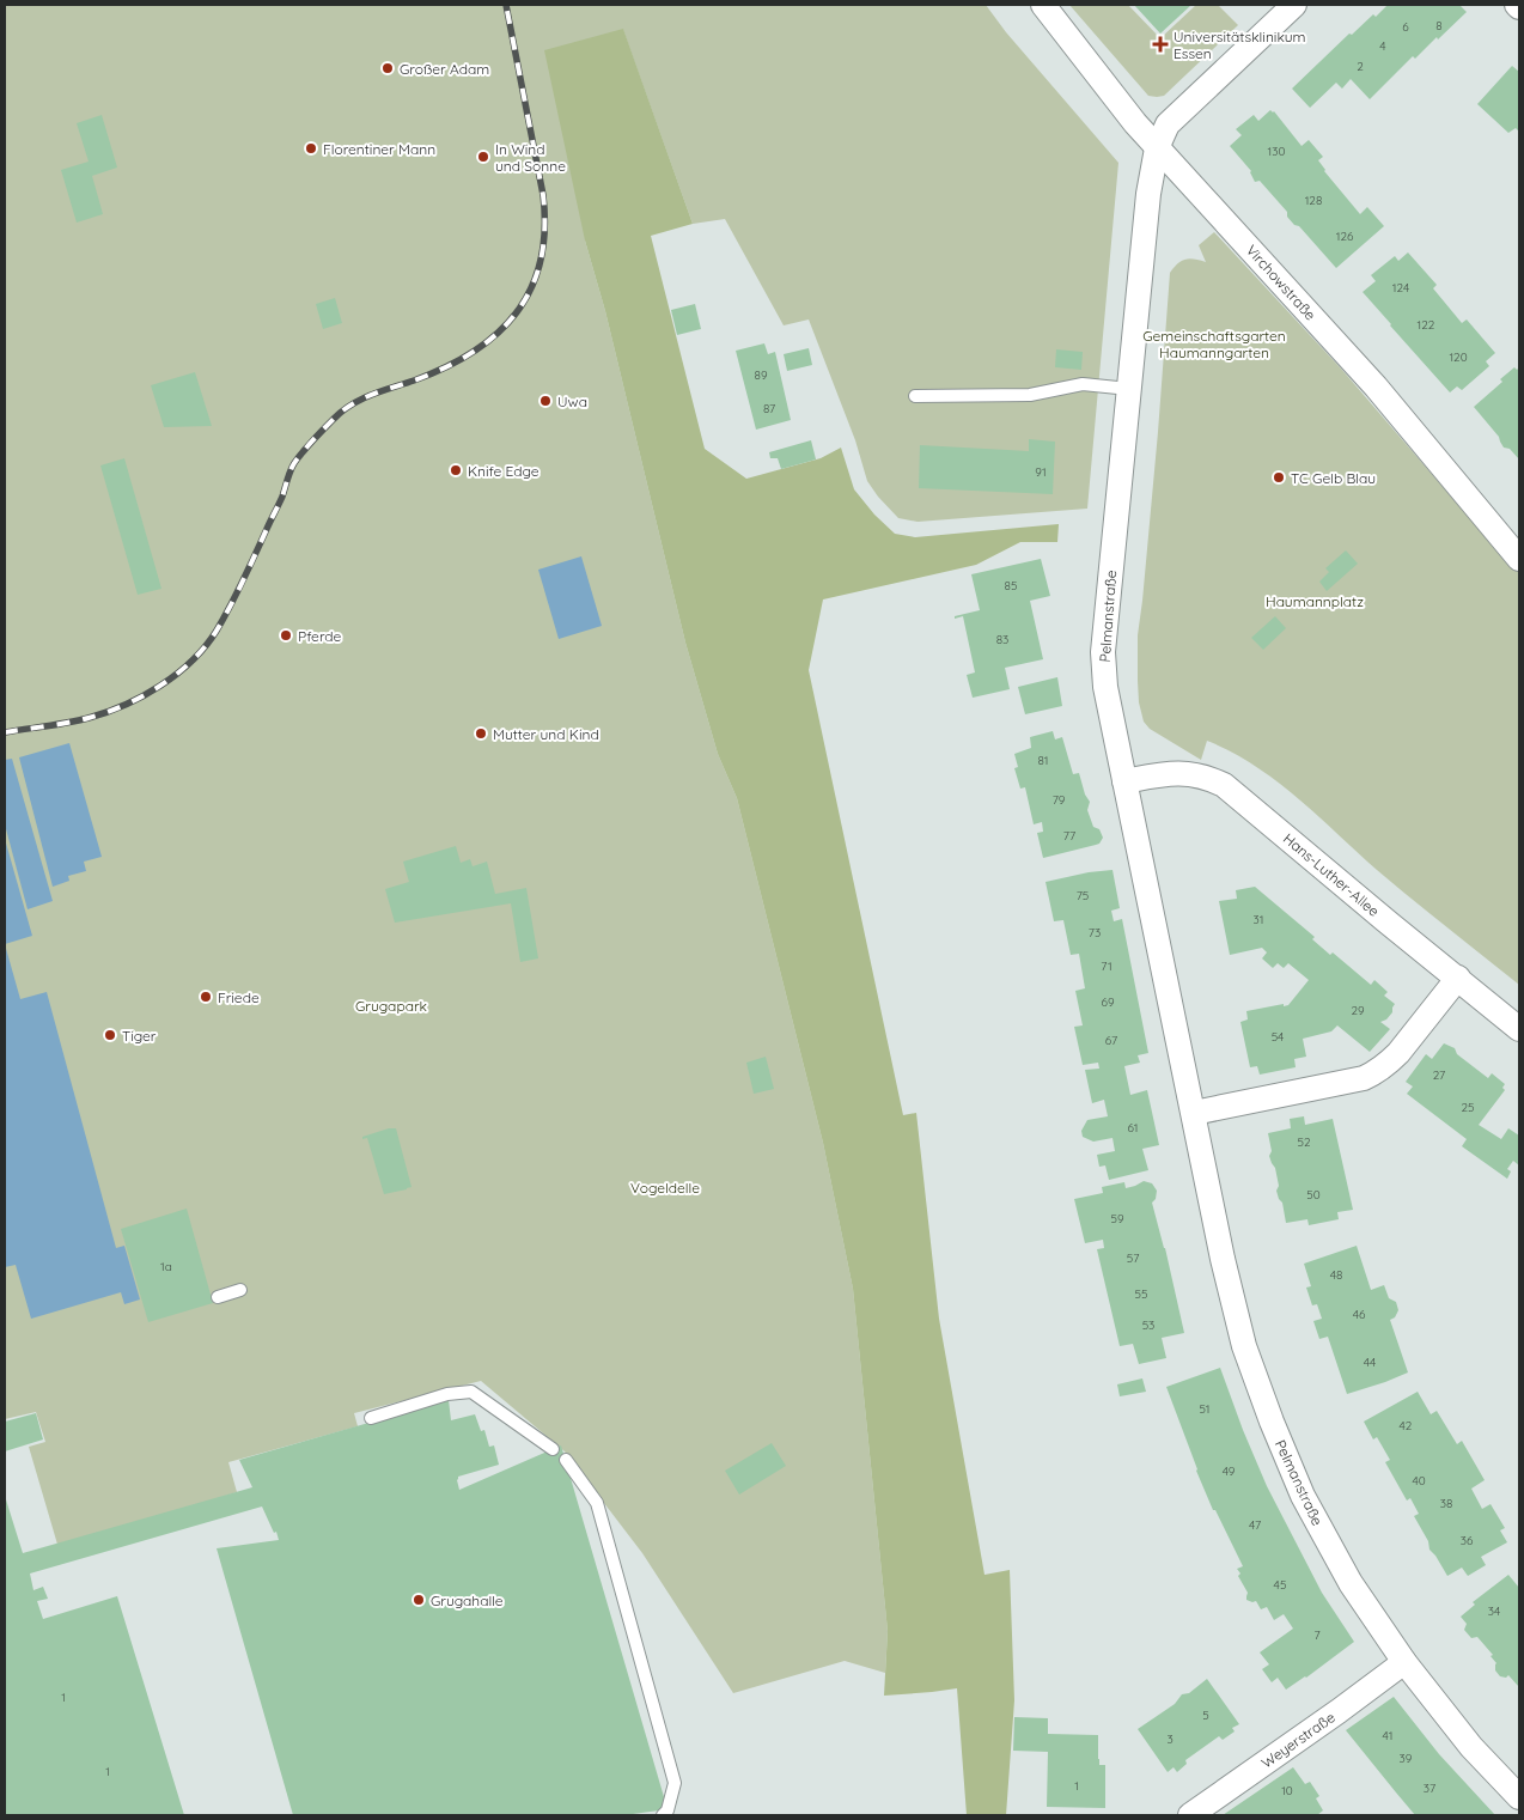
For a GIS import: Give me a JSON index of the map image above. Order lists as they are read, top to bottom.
{
  "streets": {
    "street": [
      "Virchowstraße",
      "Pelmanstraße",
      "Hans-Luther-Allee",
      "Weyerstraße"
    ]
  },
  "crossings": [
    ["Virchowstraße", "Pelmanstraße"],
    ["Pelmanstraße", "Hans-Luther-Allee"],
    ["Pelmanstraße", "Weyerstraße"]
  ],
  "parks": [
    "Gemeinschaftsgarten Haumanngarten",
    "Haumannplatz",
    "Grugapark",
    "Vogeldelle"
  ],
  "places": {
    "health": ["Universitätsklinikum Essen"],
    "other": [
      "Großer Adam",
      "Florentiner Mann",
      "In Wind und Sonne",
      "Uwa",
      "Knife Edge",
      "TC Gelb Blau",
      "Pferde",
      "Mutter und Kind",
      "Friede",
      "Tiger",
      "Grugahalle"
    ]
  },
  "house_numbers": [
    "8",
    "6",
    "4",
    "2",
    "130",
    "128",
    "126",
    "124",
    "122",
    "120",
    "89",
    "87",
    "91",
    "85",
    "83",
    "81",
    "79",
    "77",
    "75",
    "31",
    "73",
    "71",
    "69",
    "29",
    "54",
    "67",
    "27",
    "25",
    "61",
    "52",
    "50",
    "59",
    "57",
    "1a",
    "48",
    "55",
    "46",
    "53",
    "44",
    "51",
    "42",
    "49",
    "40",
    "38",
    "47",
    "36",
    "45",
    "34",
    "7",
    "1",
    "5",
    "41",
    "3",
    "39",
    "1",
    "1",
    "37",
    "10"
  ]
}
